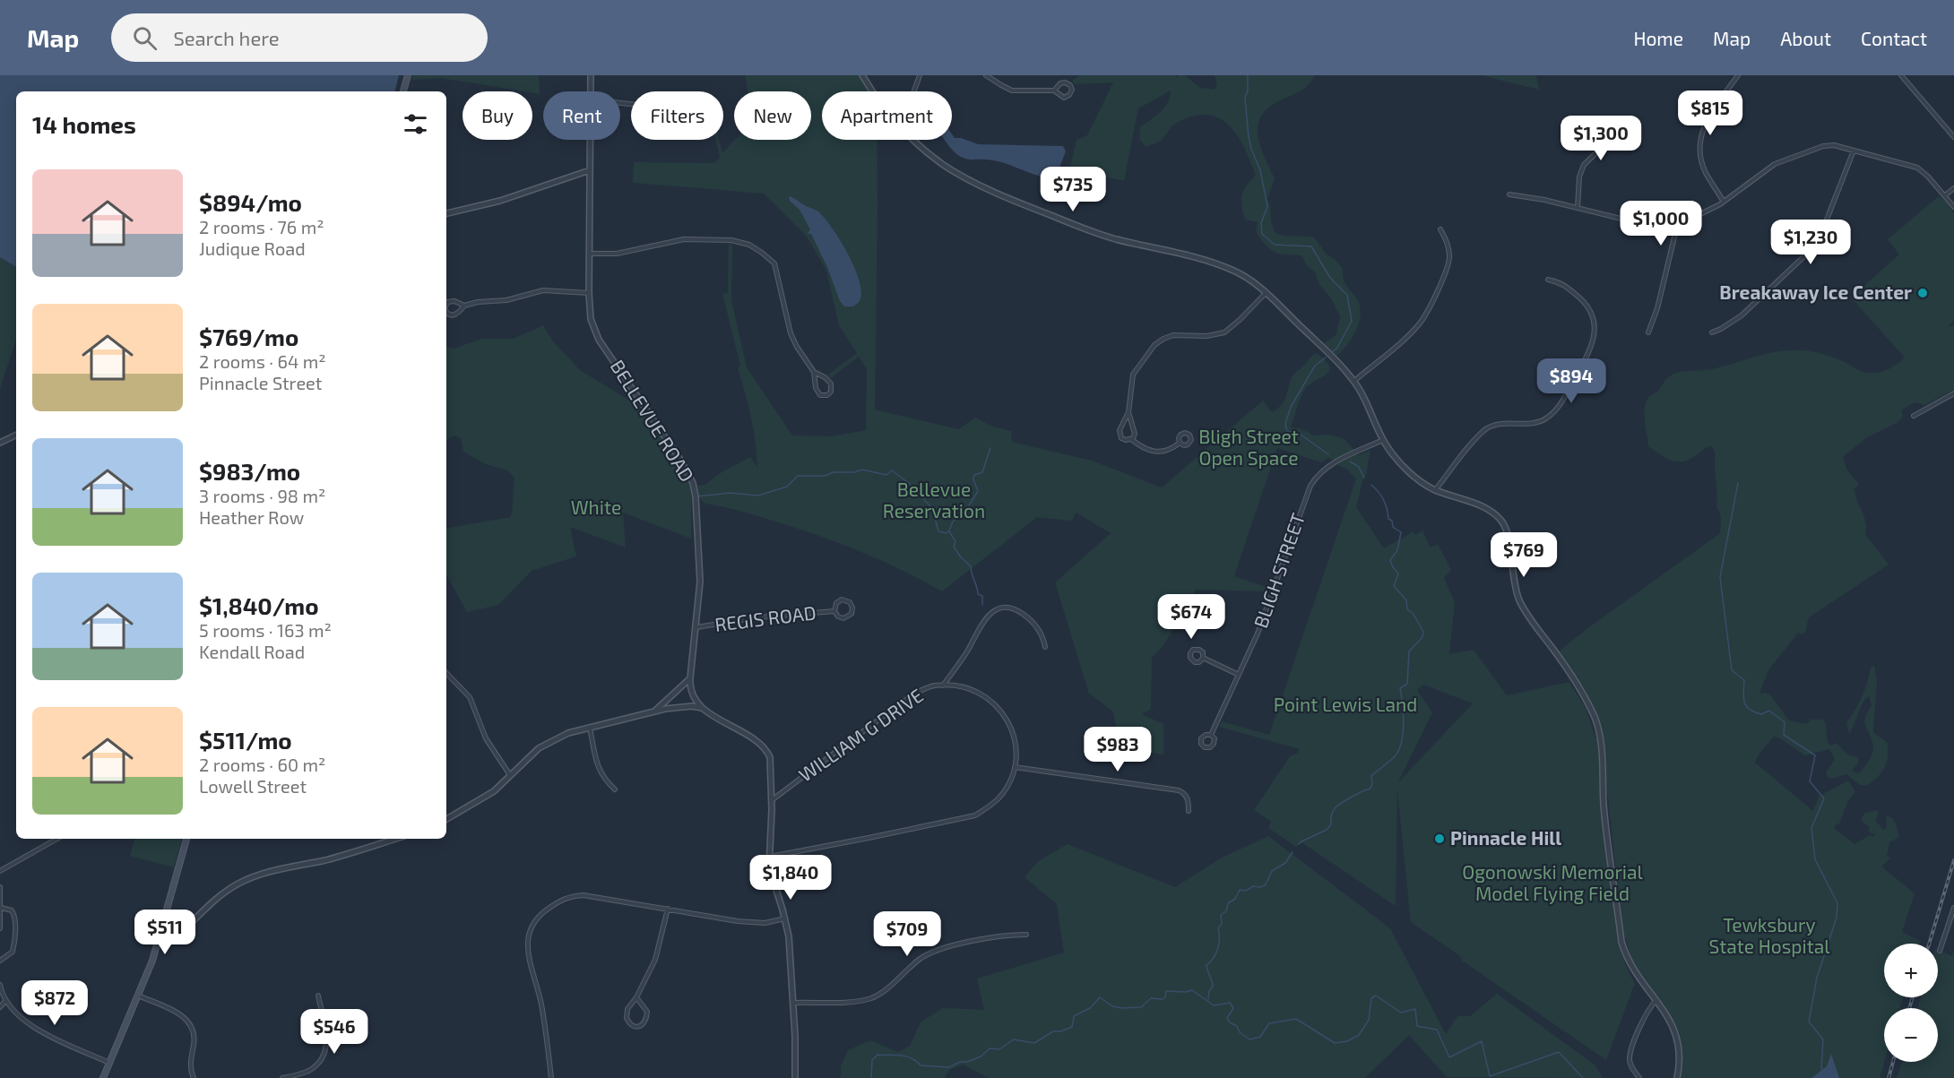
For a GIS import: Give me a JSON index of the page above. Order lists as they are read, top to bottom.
{
  "streets": {
    "street": [
      "BELLEVUE ROAD",
      "BLIGH STREET",
      "REGIS ROAD",
      "WILLIAM G DRIVE"
    ]
  },
  "crossings": [
    ["BELLEVUE ROAD", "REGIS ROAD"]
  ],
  "parks": [
    "Bligh Street Open Space",
    "Bellevue Reservation",
    "White",
    "Point Lewis Land",
    "Ogonowski Memorial Model Flying Field",
    "Tewksbury State Hospital"
  ],
  "places": ["Breakaway Ice Center", "Pinnacle Hill"],
  "page": {
    "header": "Map",
    "search": "Search here",
    "nav": [
      "Home",
      "Map",
      "About",
      "Contact"
    ],
    "price": [
      "$815",
      "$1,300",
      "$735",
      "$1,000",
      "$1,230",
      "$894",
      "$769",
      "$674",
      "$983",
      "$1,840",
      "$511",
      "$709",
      "$872",
      "$546"
    ],
    "chip": [
      "Buy",
      "Rent",
      "Filters",
      "New",
      "Apartment"
    ],
    "heading": "14 homes",
    "list": [
      {
        "name": "$894/mo",
        "note": "2 rooms · 76 m² · Judique Road"
      },
      {
        "name": "$769/mo",
        "note": "2 rooms · 64 m² · Pinnacle Street"
      },
      {
        "name": "$983/mo",
        "note": "3 rooms · 98 m² · Heather Row"
      },
      {
        "name": "$1,840/mo",
        "note": "5 rooms · 163 m² · Kendall Road"
      },
      {
        "name": "$511/mo",
        "note": "2 rooms · 60 m² · Lowell Street"
      }
    ],
    "map_buttons": ["+", "−"]
  }
}
